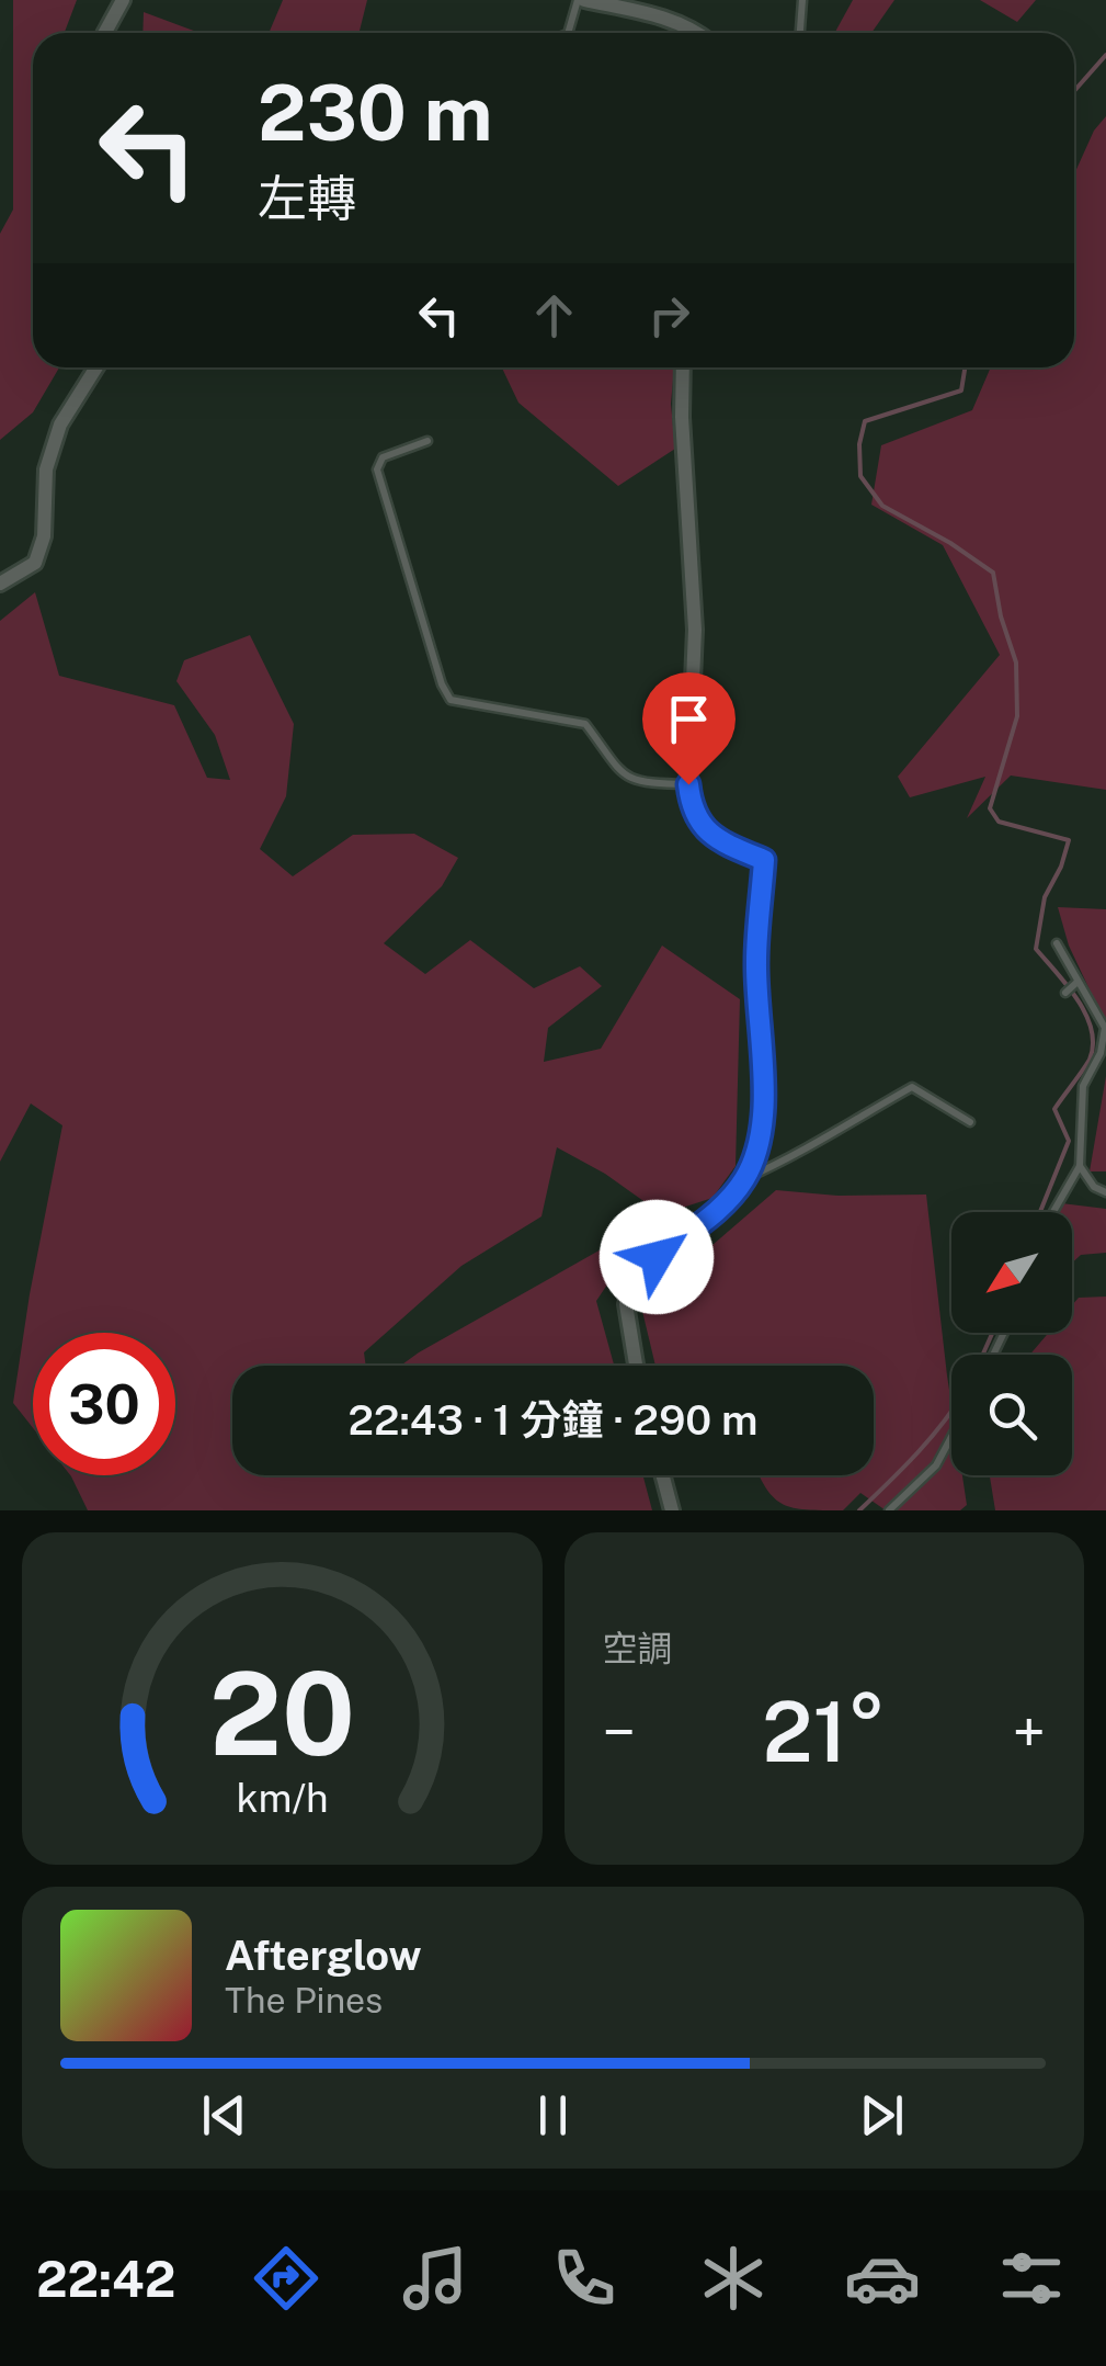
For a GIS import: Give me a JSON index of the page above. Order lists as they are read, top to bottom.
{
  "north": "bottom left",
  "page": {
    "turn": ["230 m", "左轉"],
    "limit": "30",
    "trip": "22:43 · 1 分鐘 · 290 m",
    "tile": "空調",
    "heat": ["−", "21°", "+"],
    "song": ["Afterglow", "The Pines"],
    "tabs": "22:42",
    "gauge": ["20", "km/h"]
  }
}
